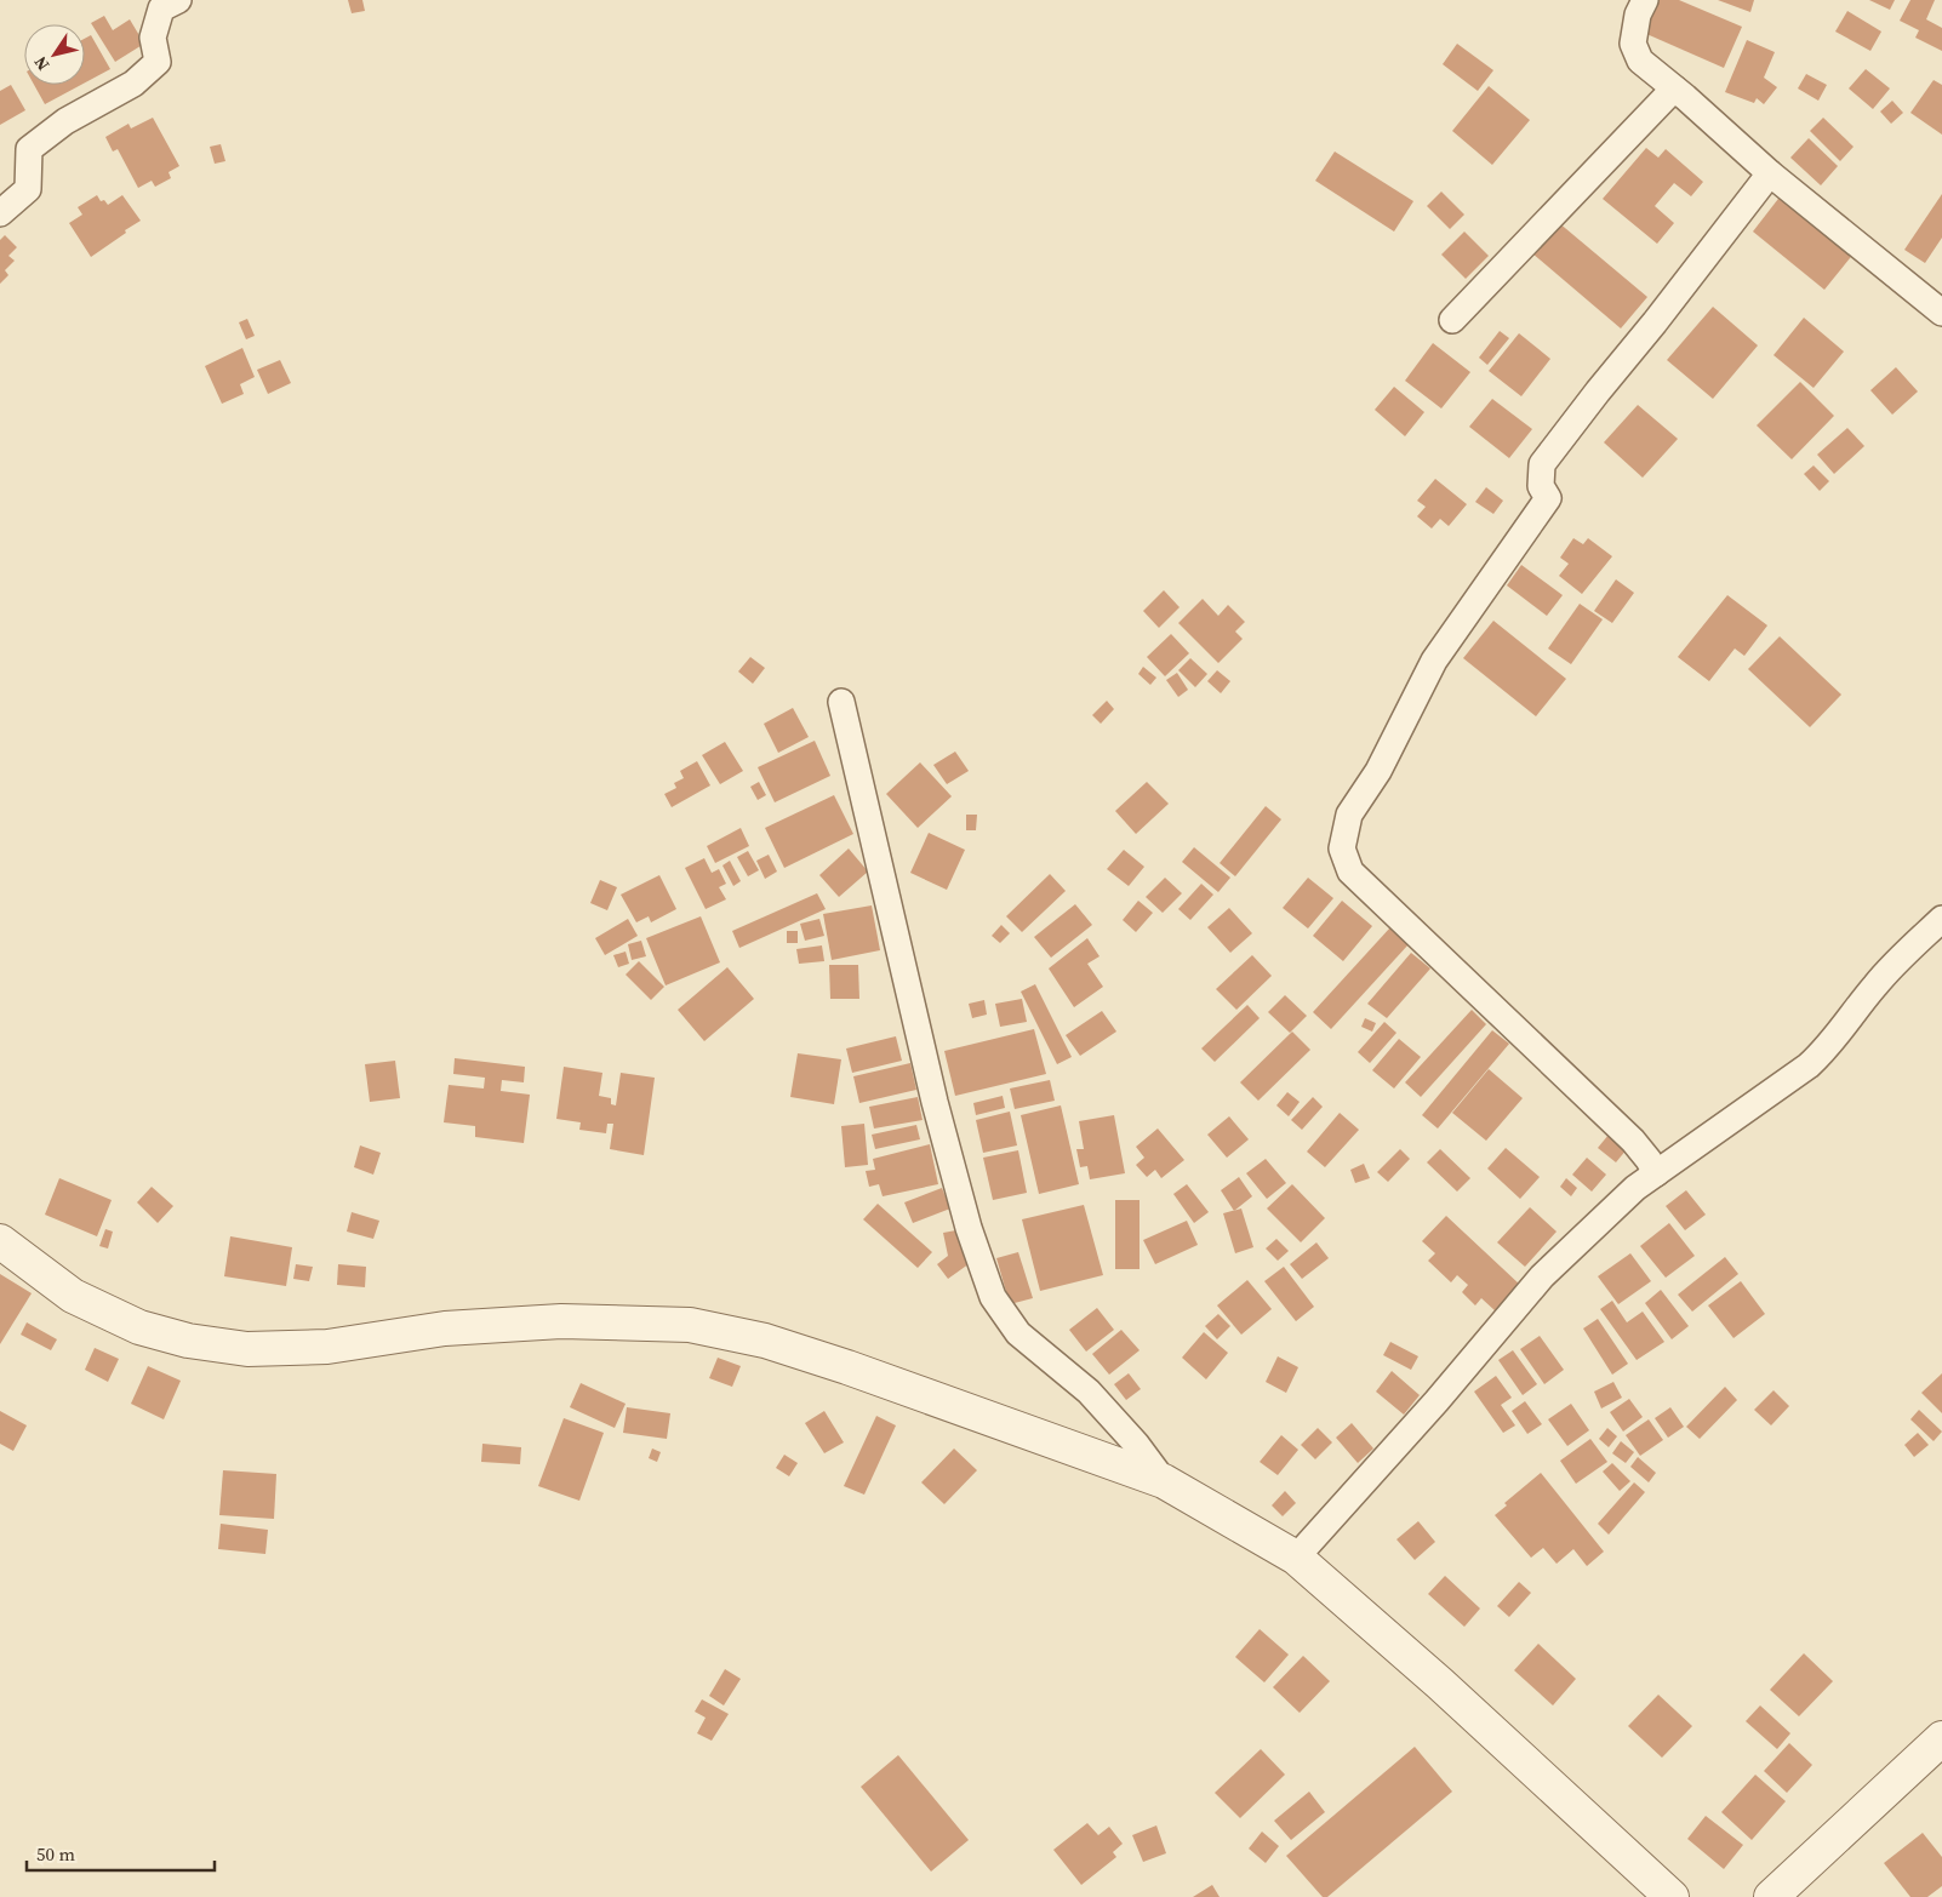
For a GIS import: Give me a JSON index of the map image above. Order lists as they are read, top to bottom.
{
  "scale_bar": "50 m",
  "north": "bottom left"
}
